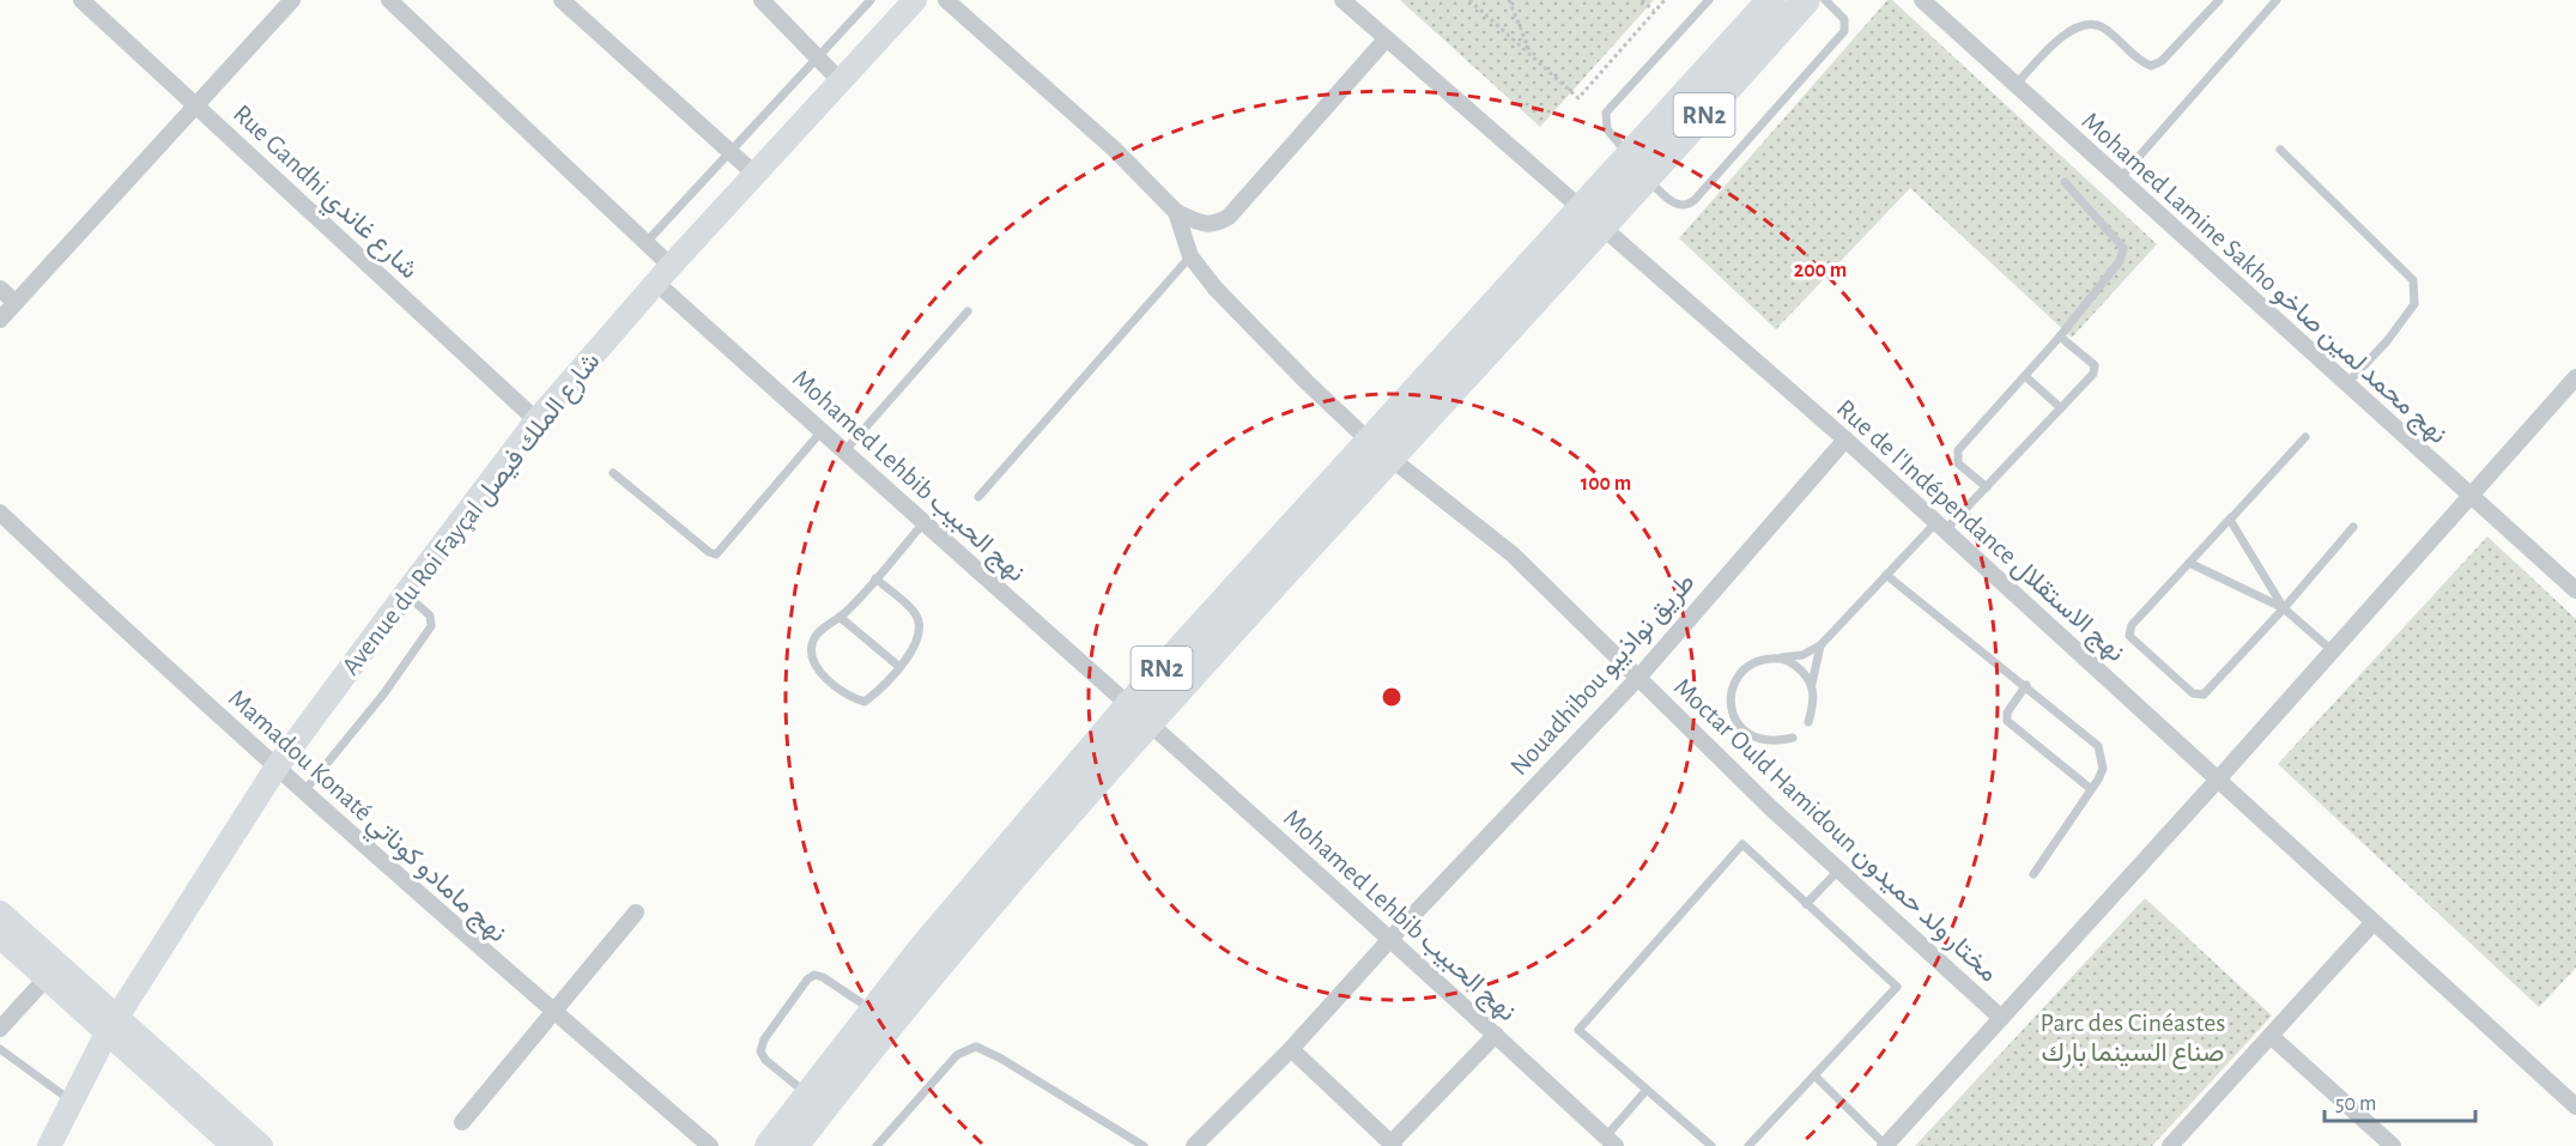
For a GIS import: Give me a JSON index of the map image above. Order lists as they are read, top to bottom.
{
  "streets": {
    "highway": ["RN2"],
    "street": [
      "Rue Gandhi شارع غاندي",
      "Mohamed Lamine Sakho نهج محمد لمين صاخو",
      "Mohamed Lehbib نهج الحبيب",
      "Avenue du Roi Fayçal شارع الملك فيصل",
      "Rue de l'Indépendance نهج الاستقلال",
      "Nouadhibou طريق نواذيبو",
      "Mamadou Konaté نهج مامادو كوناتي",
      "Moctar Ould Hamidoun مختار ولد حميدون"
    ]
  },
  "crossings": [
    ["RN2", "Mohamed Lehbib نهج الحبيب"],
    ["RN2", "Rue de l'Indépendance نهج الاستقلال"],
    ["RN2", "Moctar Ould Hamidoun مختار ولد حميدون"],
    ["Rue Gandhi شارع غاندي", "Avenue du Roi Fayçal شارع الملك فيصل"],
    ["Mohamed Lehbib نهج الحبيب", "Avenue du Roi Fayçal شارع الملك فيصل"],
    ["Mohamed Lehbib نهج الحبيب", "Nouadhibou طريق نواذيبو"],
    ["Avenue du Roi Fayçal شارع الملك فيصل", "Mamadou Konaté نهج مامادو كوناتي"],
    ["Rue de l'Indépendance نهج الاستقلال", "Nouadhibou طريق نواذيبو"],
    ["Nouadhibou طريق نواذيبو", "Moctar Ould Hamidoun مختار ولد حميدون"]
  ],
  "parks": ["Parc des Cinéastes صناع السينما بارك"],
  "scale_bar": "50 m",
  "rings": ["200 m", "100 m"]
}
